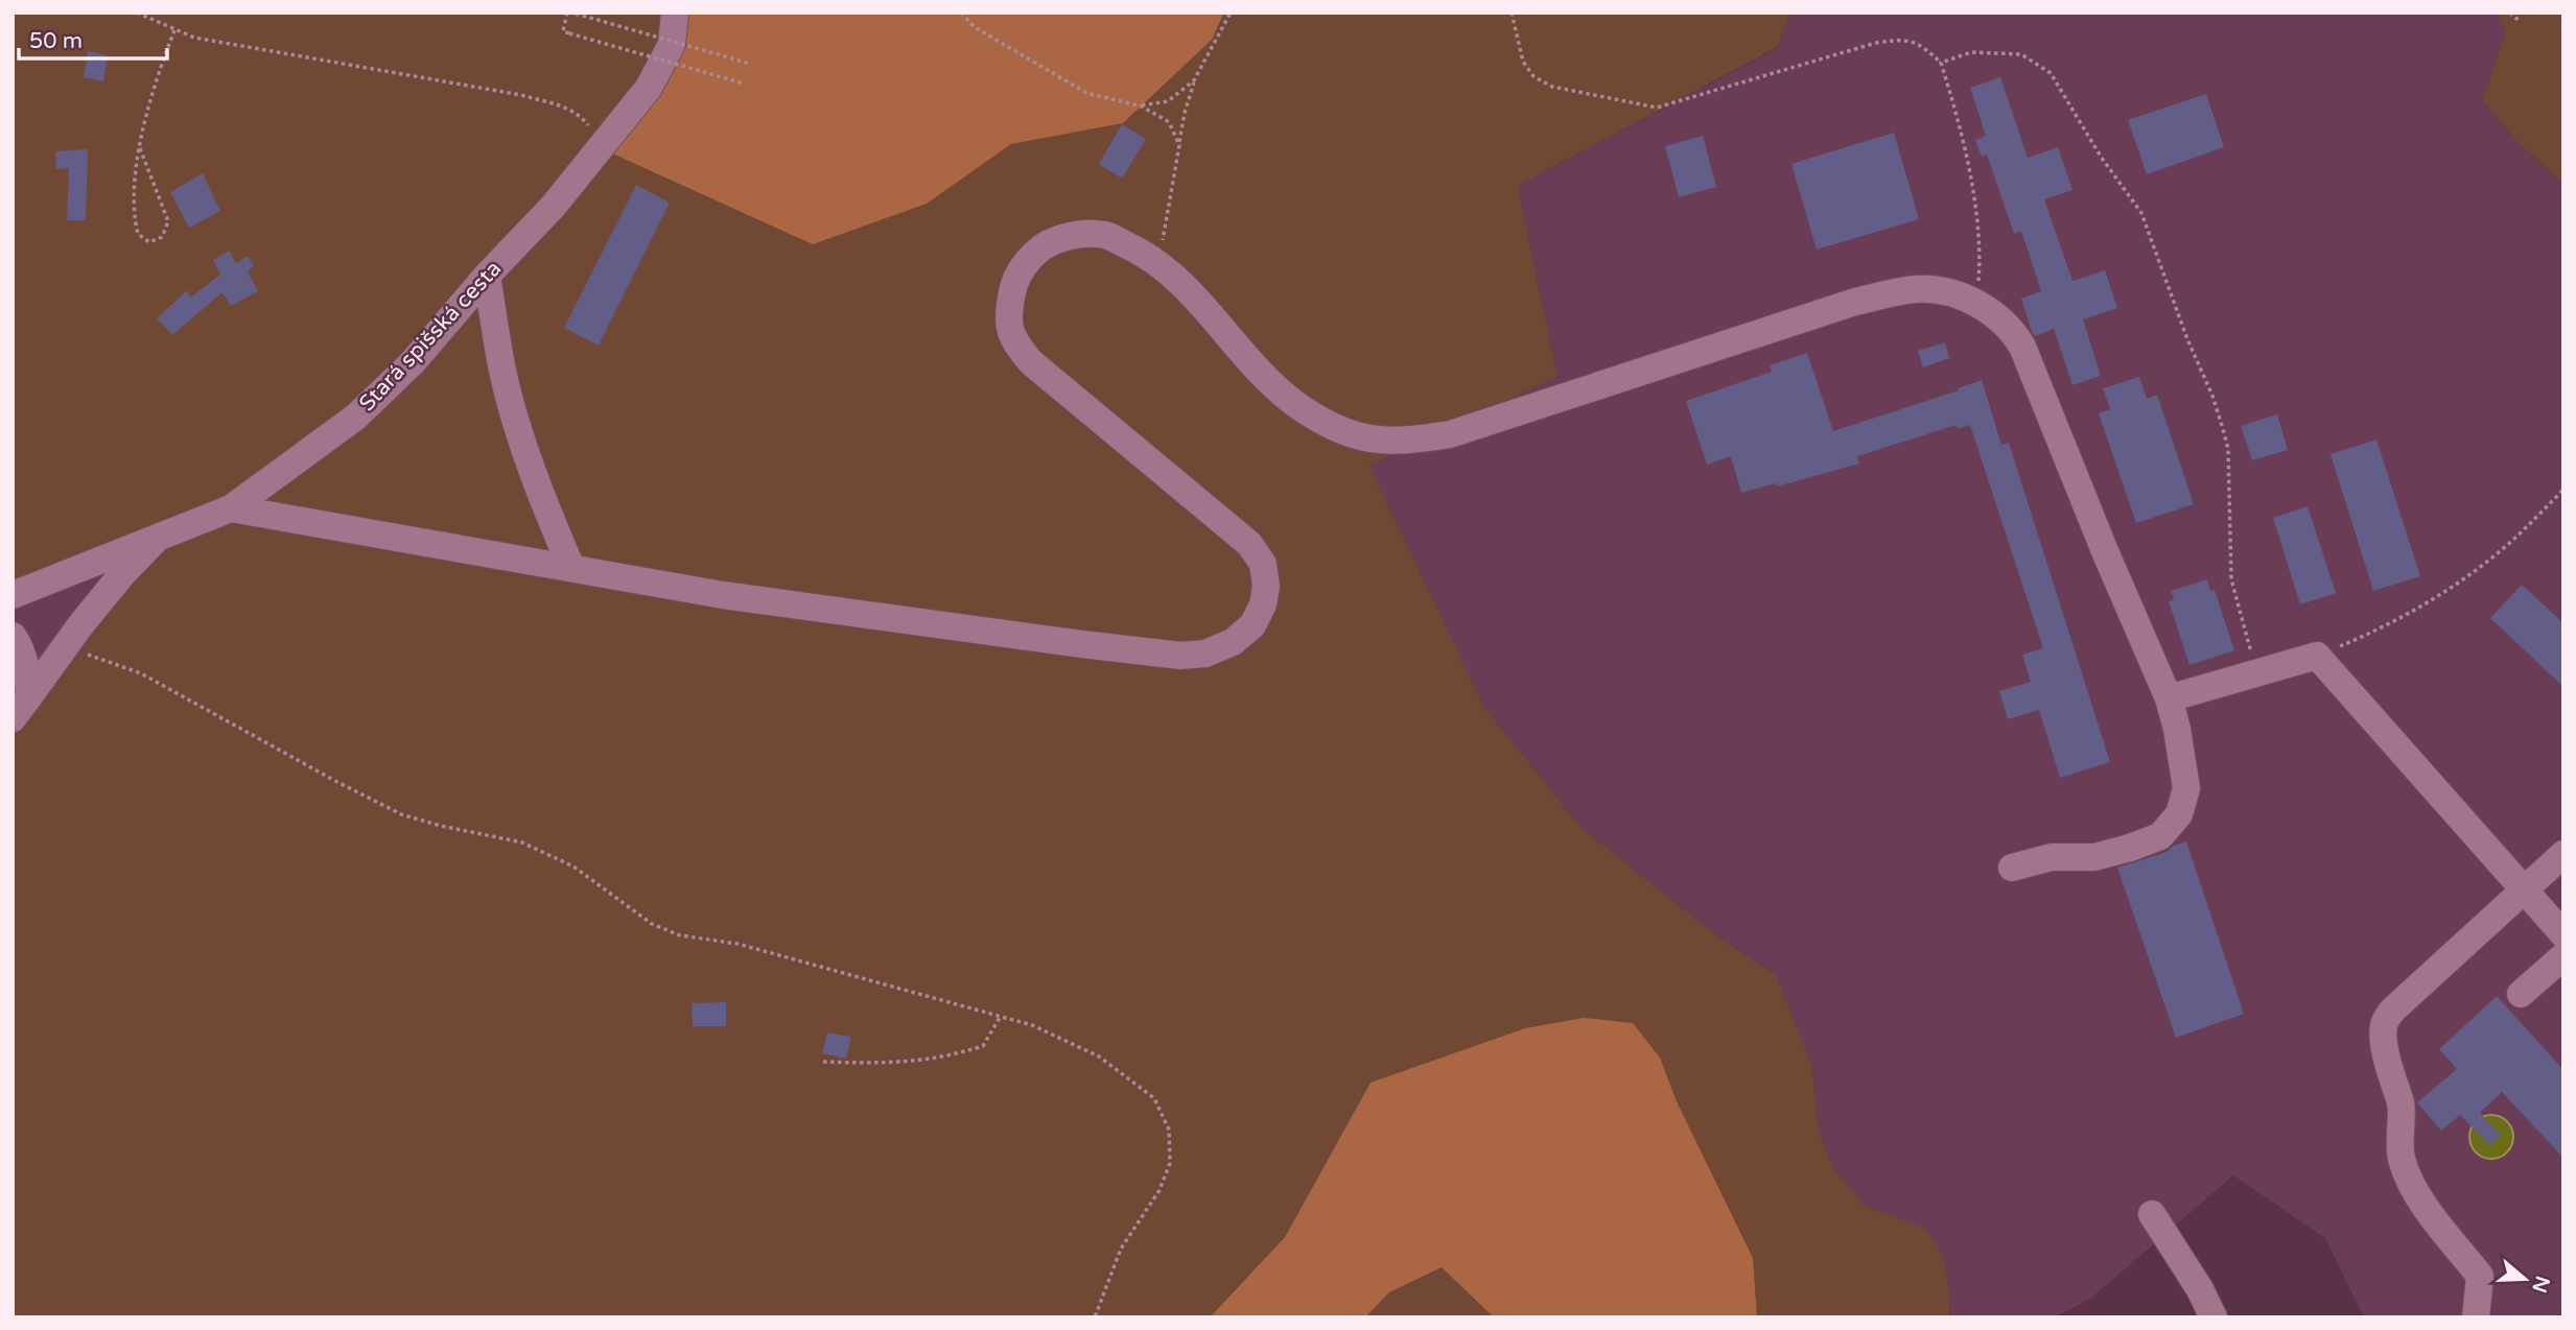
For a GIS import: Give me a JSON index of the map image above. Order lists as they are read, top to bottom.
{
  "streets": {
    "street": ["Stará spišská cesta"]
  },
  "scale_bar": "50 m",
  "north": "right"
}
